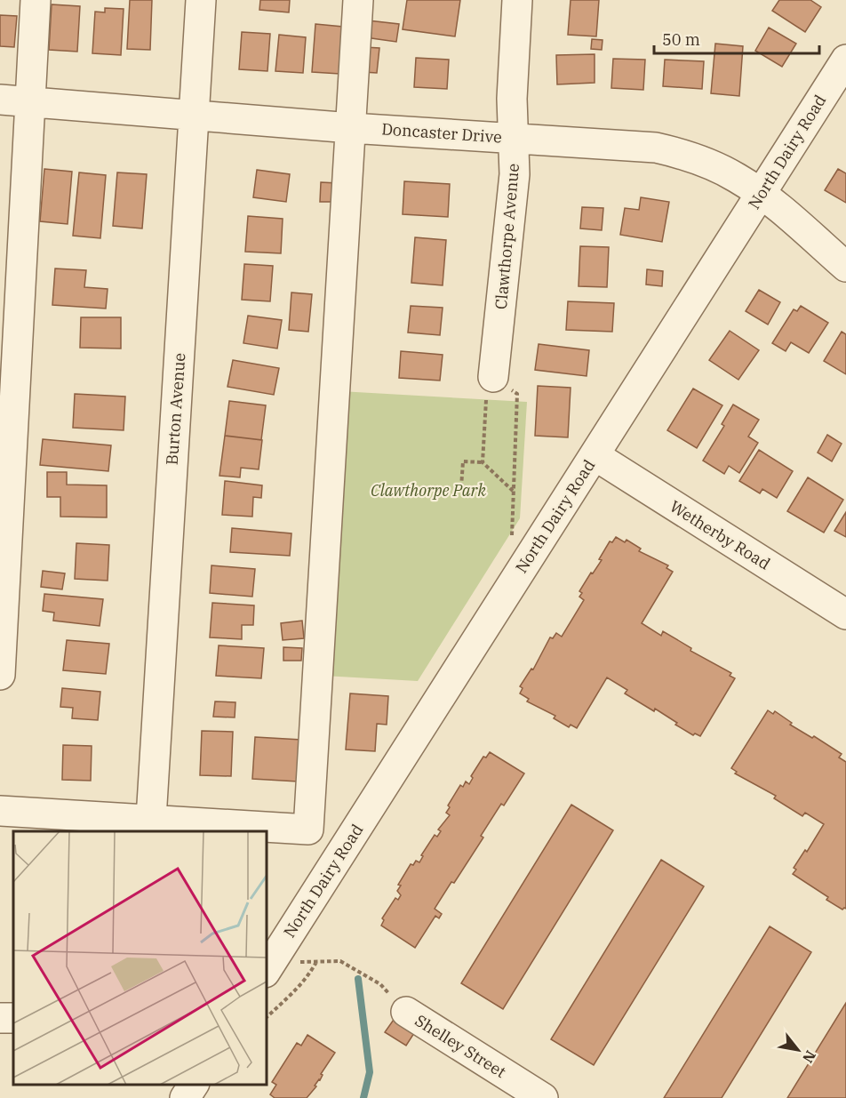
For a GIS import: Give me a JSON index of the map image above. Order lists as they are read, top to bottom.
{
  "streets": {
    "street": [
      "Doncaster Drive",
      "North Dairy Road",
      "Clawthorpe Avenue",
      "Burton Avenue",
      "Wetherby Road",
      "Shelley Street"
    ]
  },
  "crossings": [
    ["Doncaster Drive", "North Dairy Road"],
    ["Doncaster Drive", "Clawthorpe Avenue"],
    ["Doncaster Drive", "Burton Avenue"],
    ["North Dairy Road", "Wetherby Road"]
  ],
  "parks": ["Clawthorpe Park"],
  "scale_bar": "50 m",
  "north": "bottom right"
}
